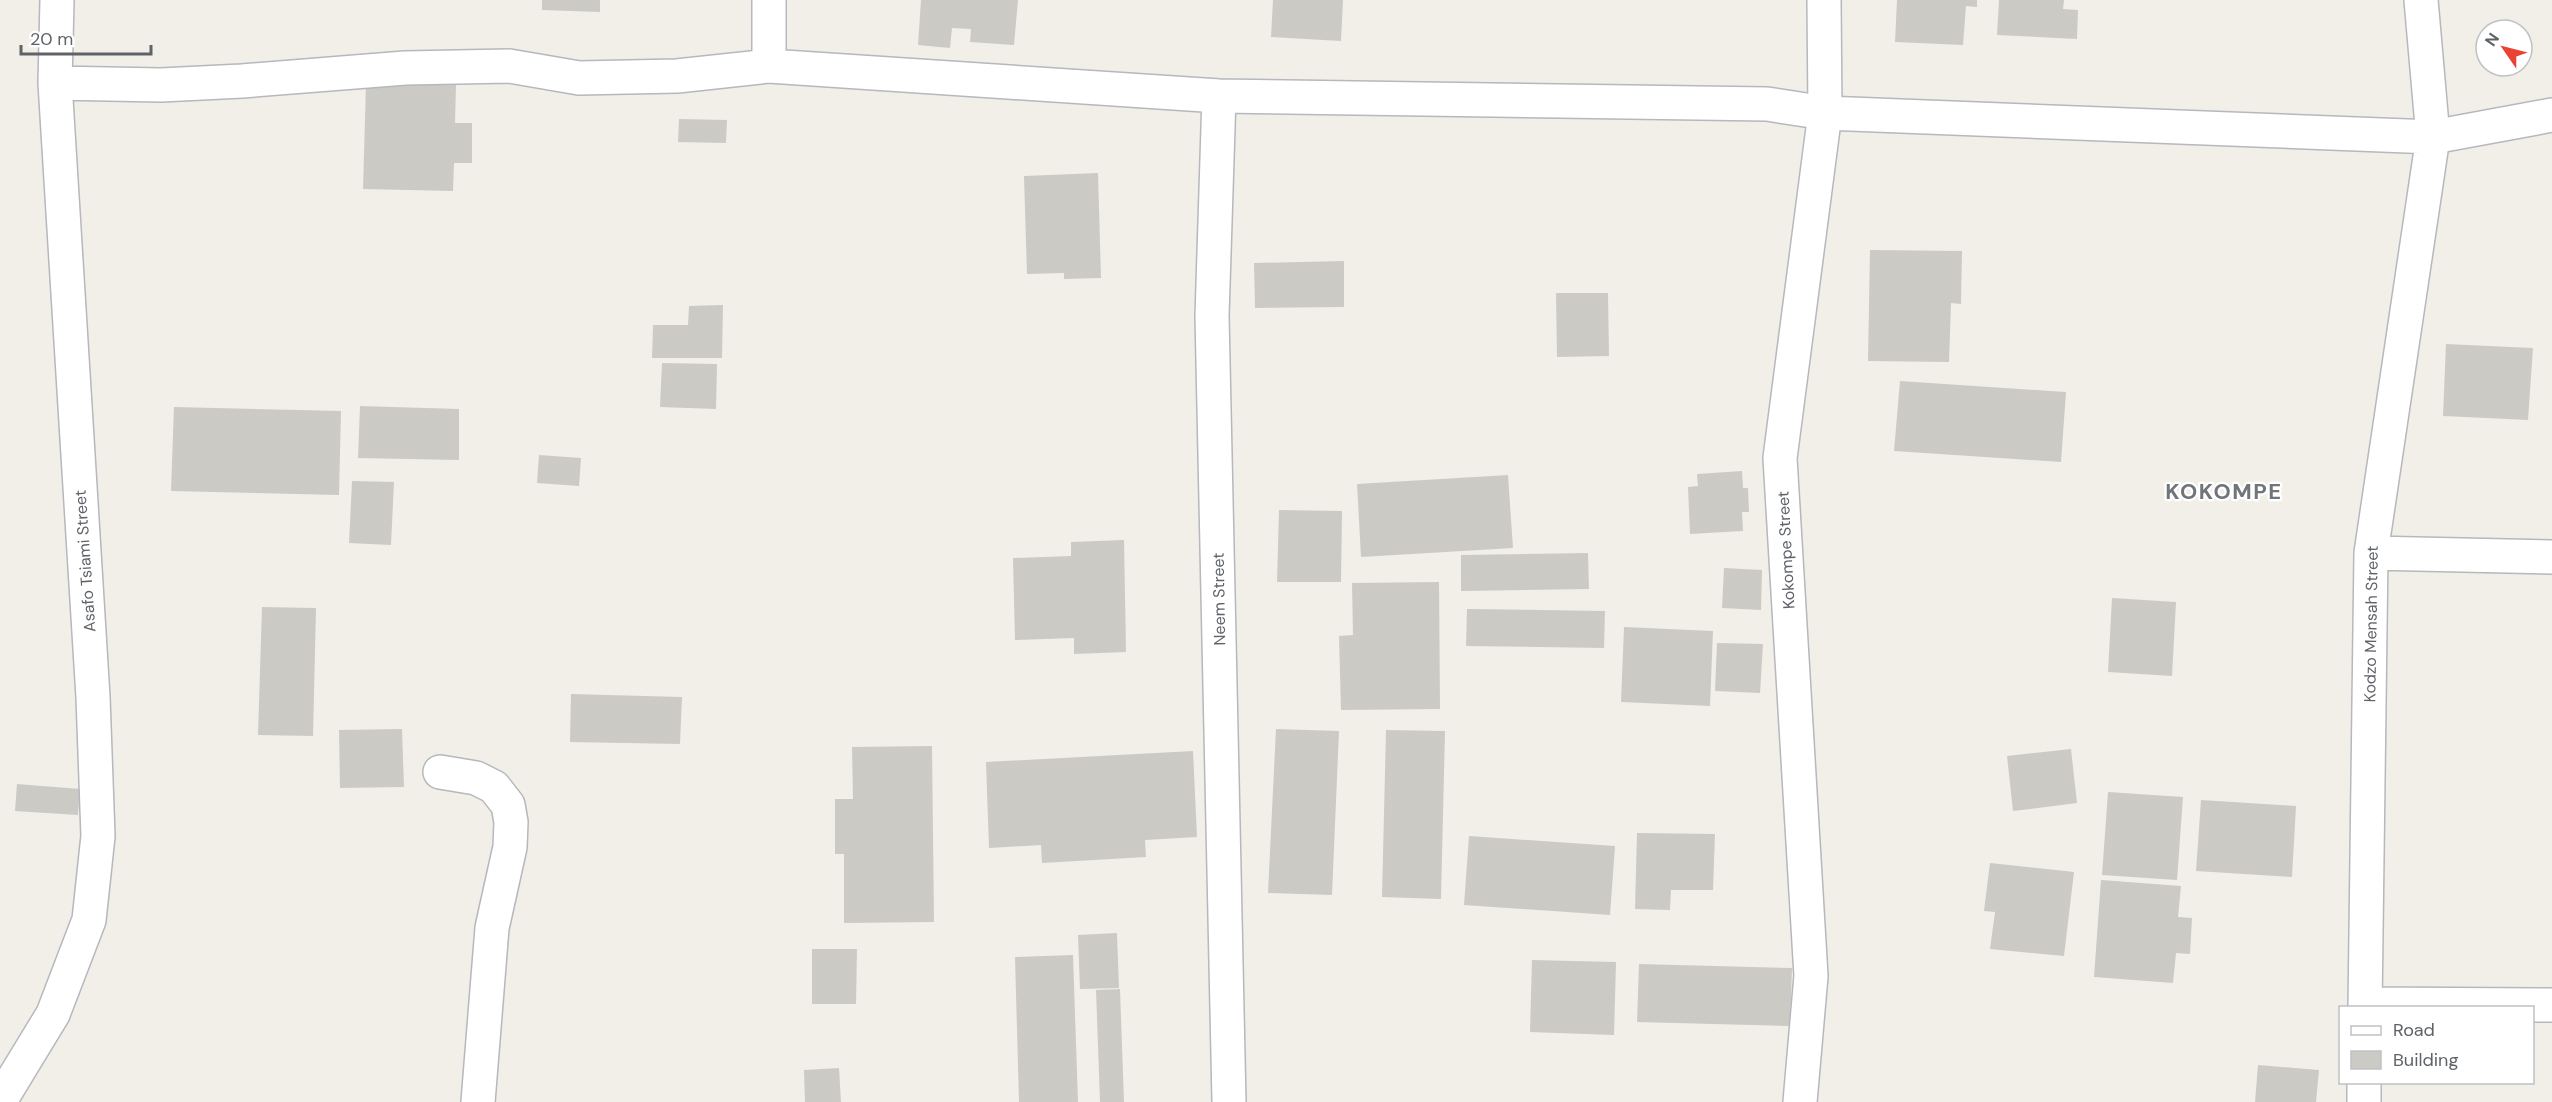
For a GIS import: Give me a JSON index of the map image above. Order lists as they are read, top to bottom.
{
  "streets": {
    "street": [
      "Kokompe Street",
      "Asafo Tsiami Street",
      "Neem Street",
      "Kodzo Mensah Street"
    ]
  },
  "districts": ["KOKOMPE"],
  "legend": ["Road", "Building"],
  "scale_bar": "20 m",
  "north": "top left"
}
